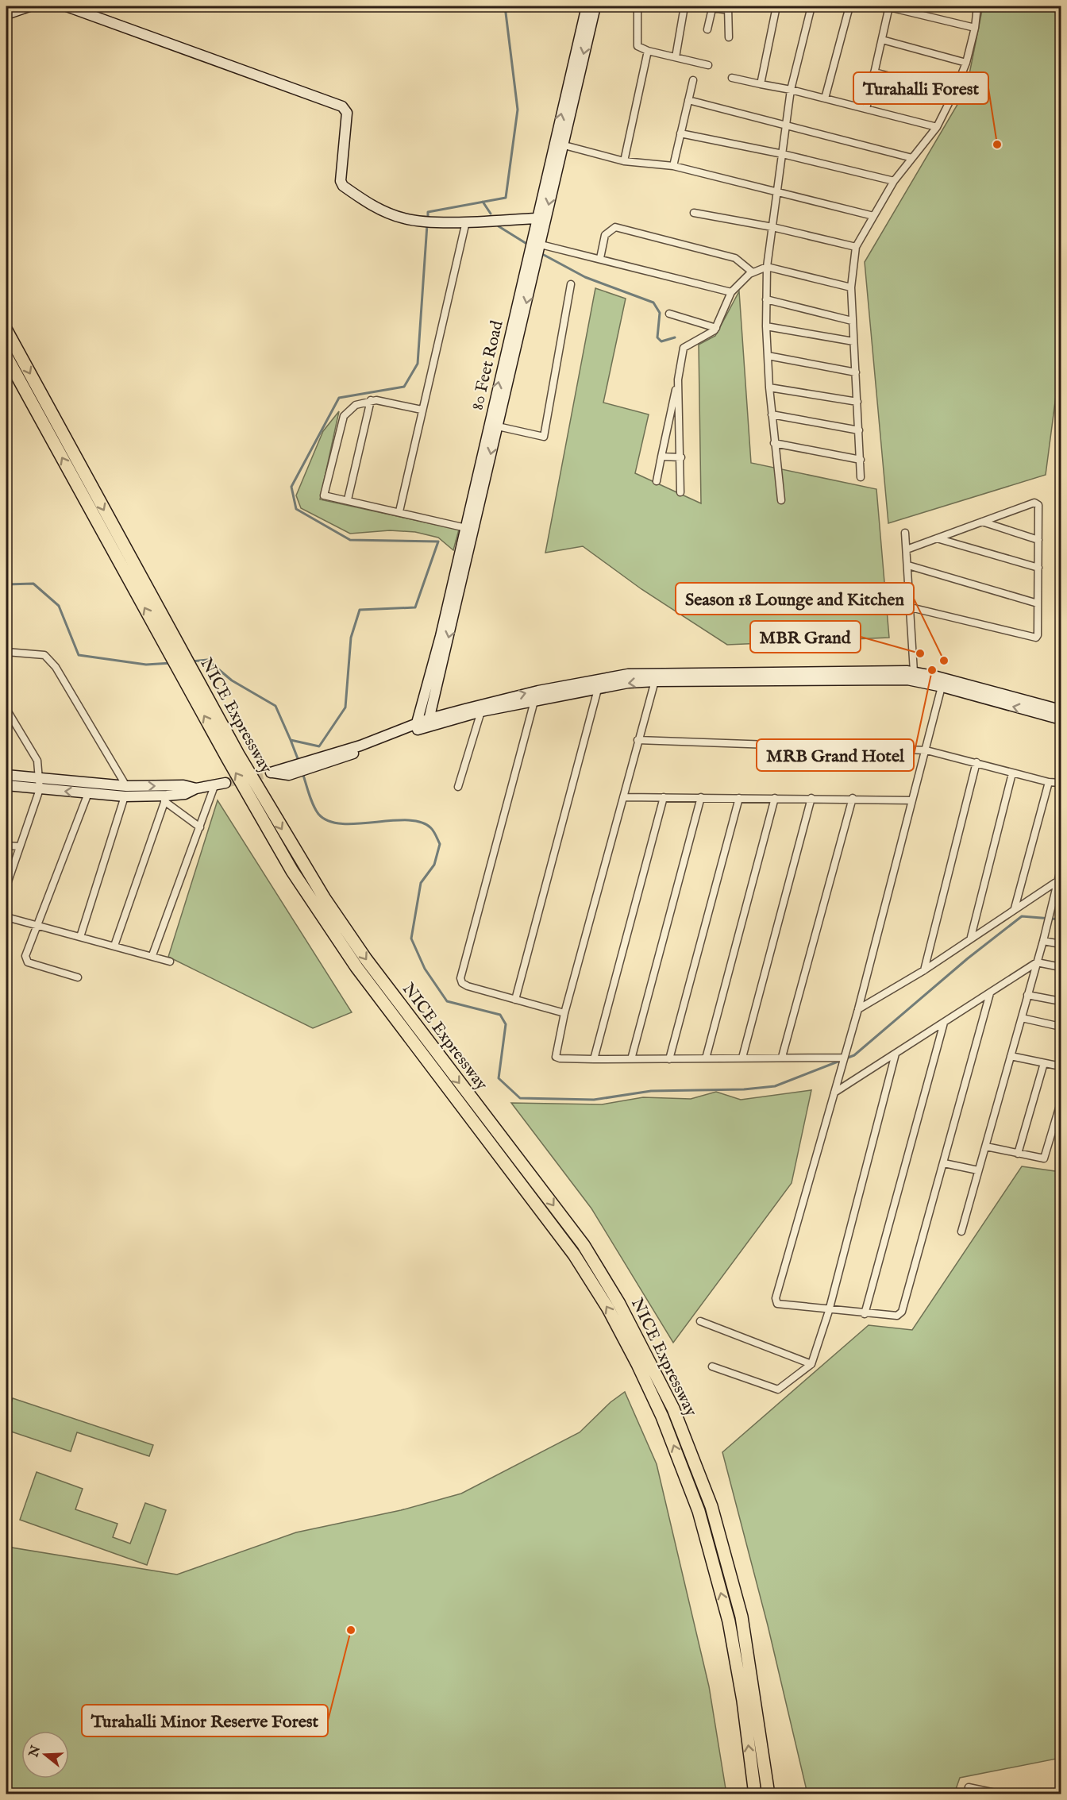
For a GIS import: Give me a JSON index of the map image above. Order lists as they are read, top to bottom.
{
  "streets": {
    "highway": ["NICE Expressway"],
    "main road": ["80 Feet Road"]
  },
  "places": [
    "Turahalli Forest",
    "MBR Grand",
    "Season 18 Lounge and Kitchen",
    "MRB Grand Hotel",
    "Turahalli Minor Reserve Forest"
  ],
  "north": "left"
}
